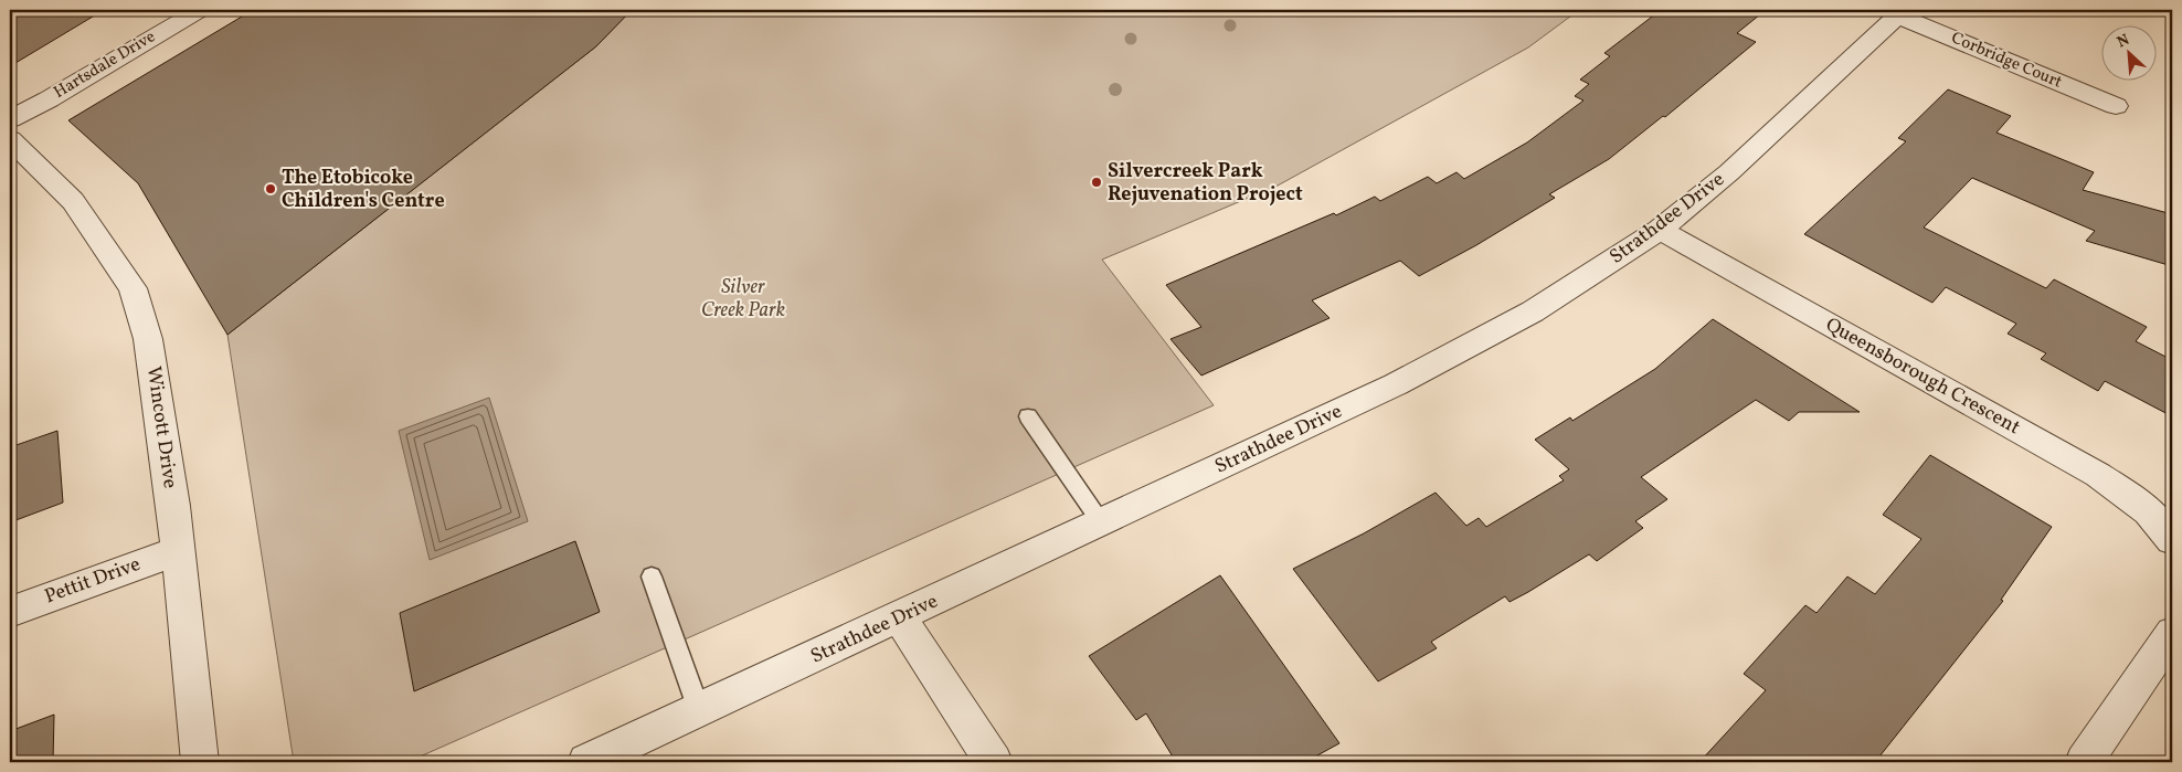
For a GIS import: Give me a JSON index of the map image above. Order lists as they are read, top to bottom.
{
  "streets": {
    "street": [
      "Corbridge Court",
      "Hartsdale Drive",
      "Strathdee Drive",
      "Queensborough Crescent",
      "Wincott Drive",
      "Pettit Drive"
    ]
  },
  "crossings": [
    ["Corbridge Court", "Strathdee Drive"],
    ["Strathdee Drive", "Queensborough Crescent"],
    ["Wincott Drive", "Pettit Drive"]
  ],
  "parks": ["Silver Creek Park"],
  "places": ["Silvercreek Park Rejuvenation Project", "The Etobicoke Children's Centre"],
  "north": "top left"
}
